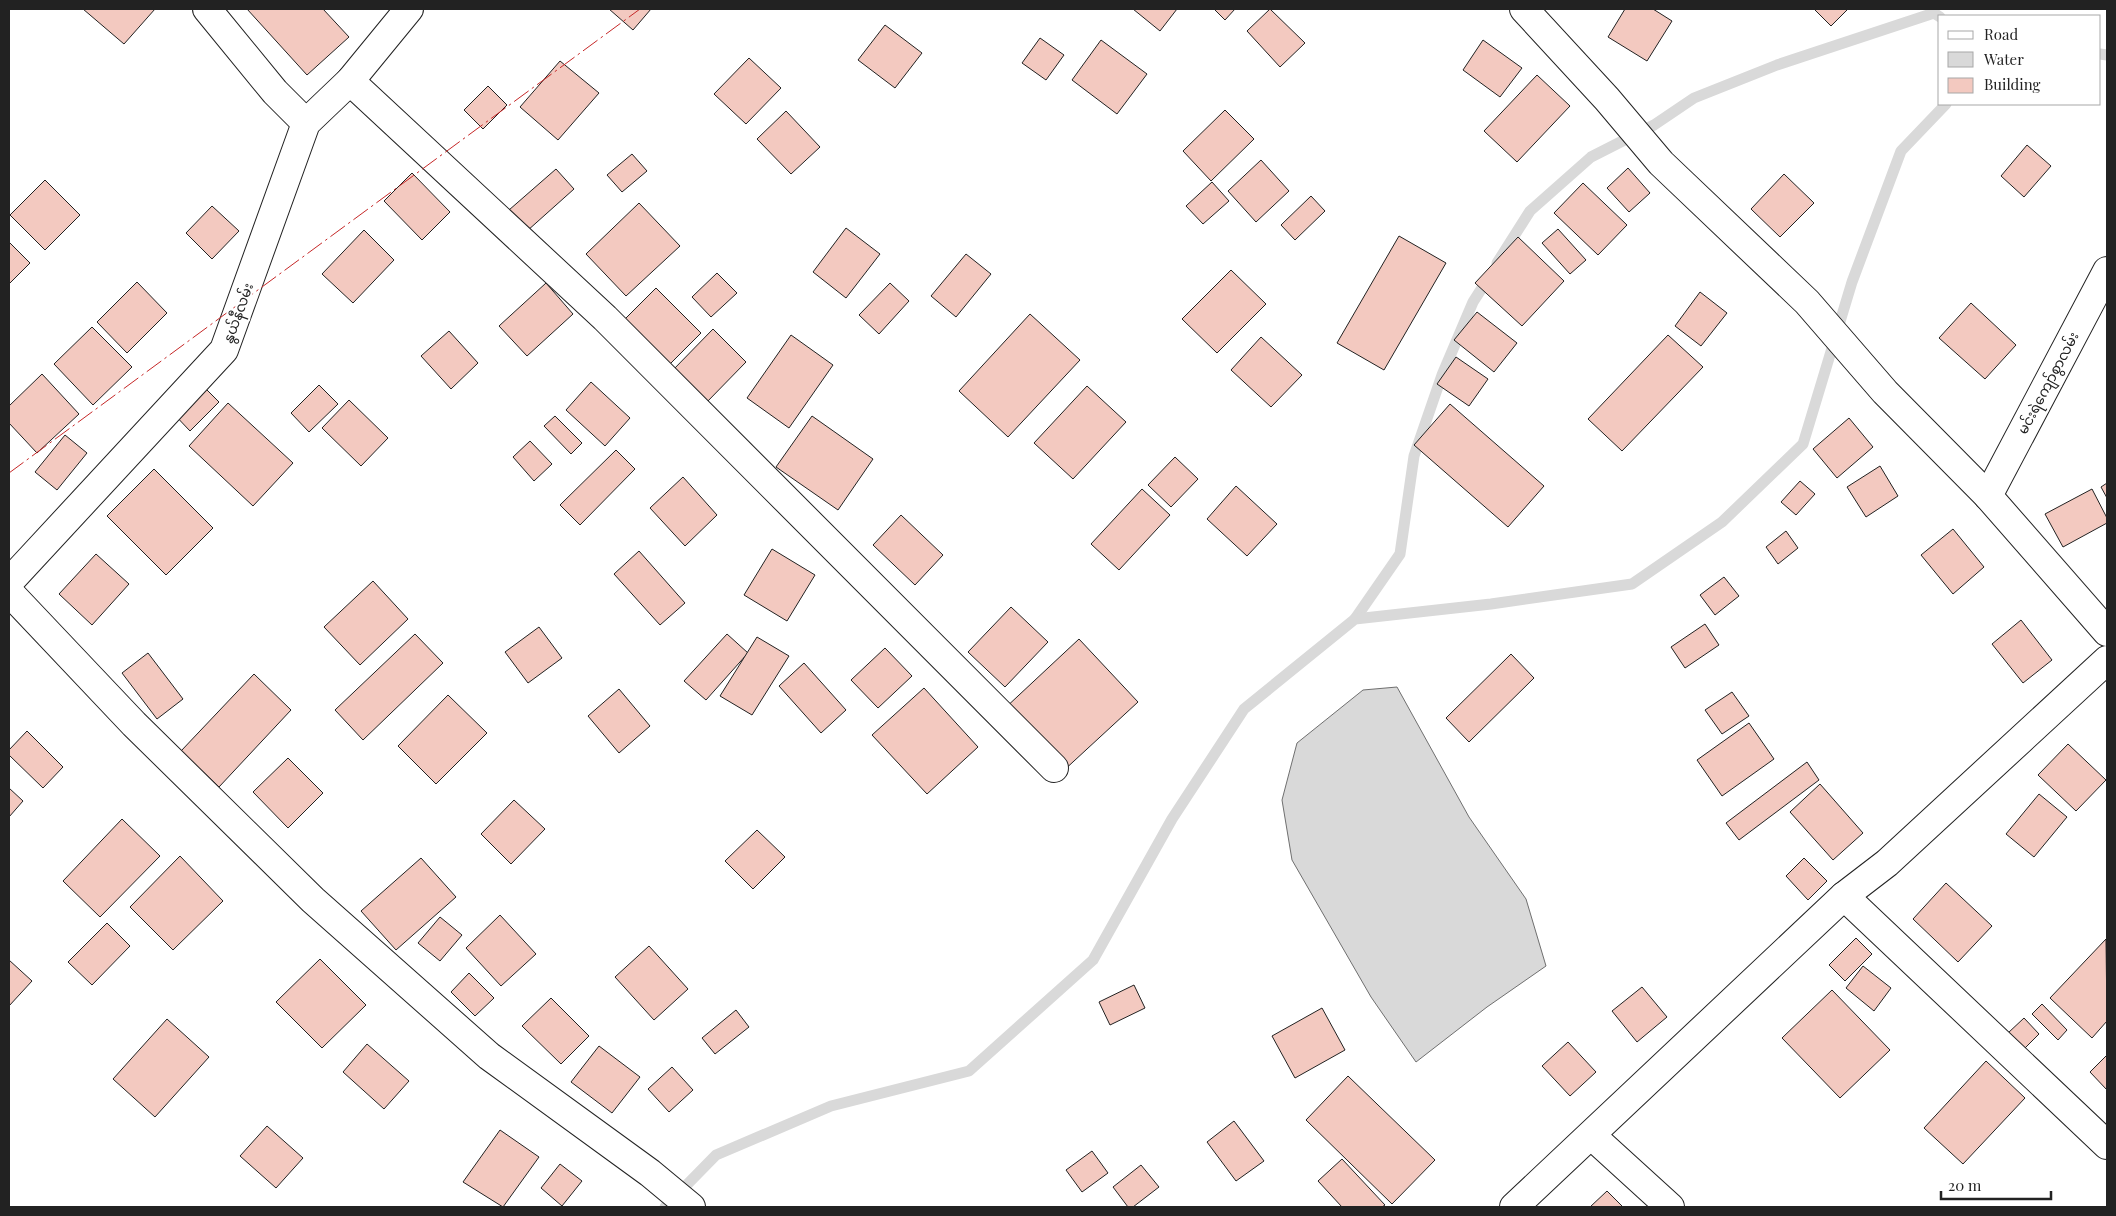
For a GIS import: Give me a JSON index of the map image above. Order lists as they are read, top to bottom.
{
  "streets": {
    "street": ["နွယ်နီလမ်း", "မင်းရဲကျော်စွာလမ်း"]
  },
  "legend": ["Road", "Water", "Building"],
  "scale_bar": "20 m"
}
